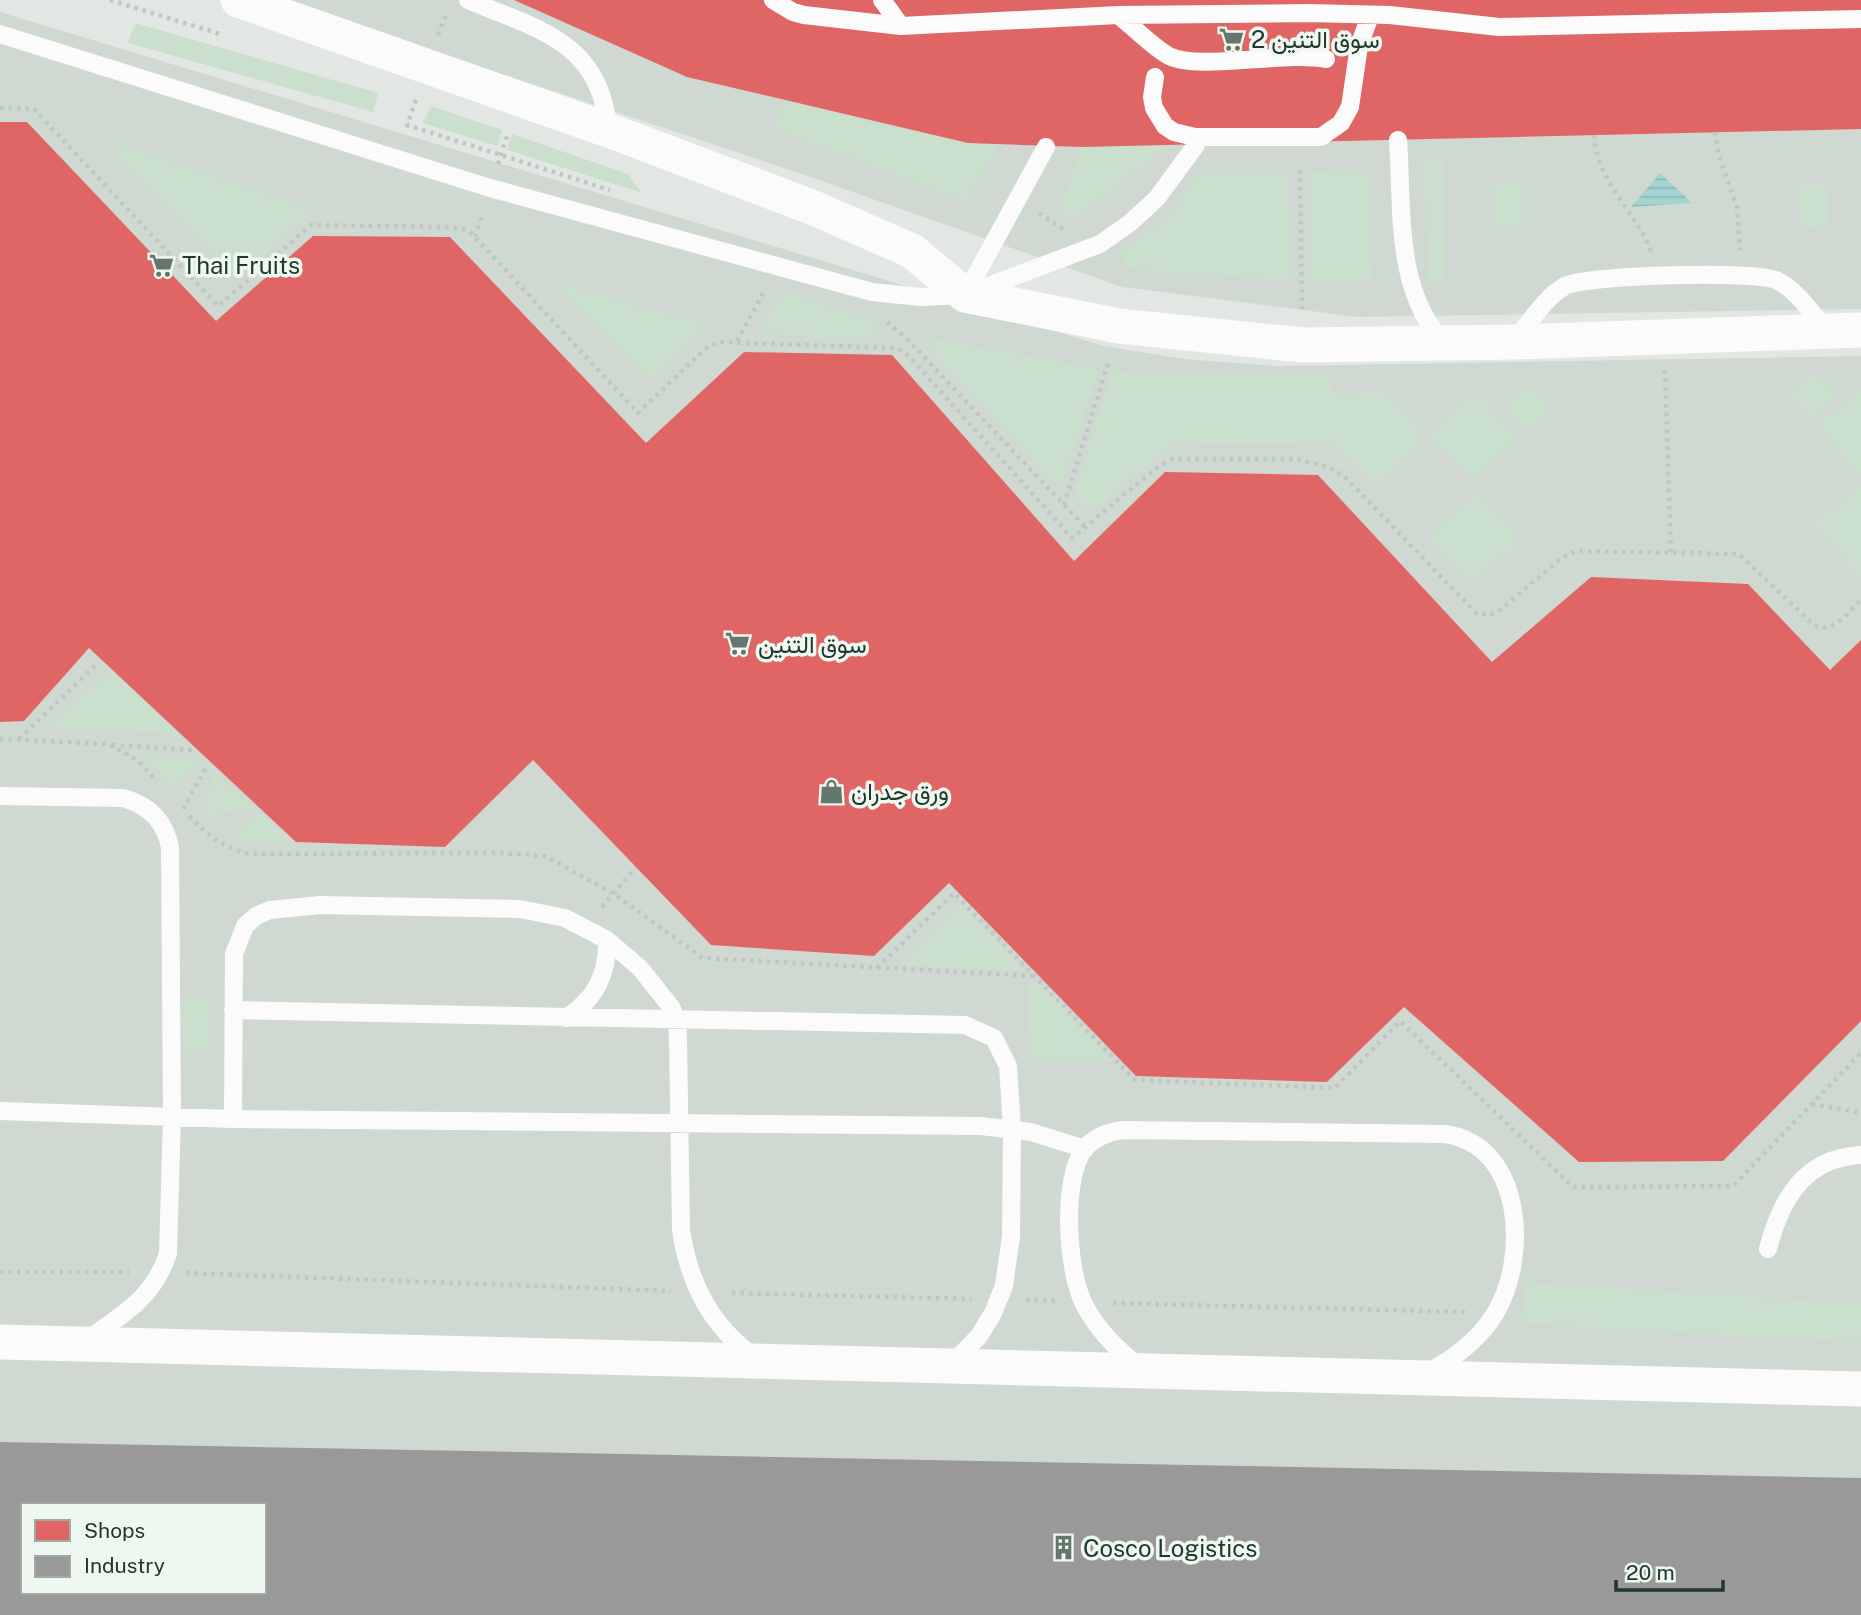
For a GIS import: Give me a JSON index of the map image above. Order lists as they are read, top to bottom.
{
  "places": {
    "supermarket": ["سوق التنين 2", "Thai Fruits", "سوق التنين"],
    "shop": ["ورق جدران"],
    "building": ["Cosco Logistics"]
  },
  "legend": ["Shops", "Industry"],
  "scale_bar": "20 m"
}
